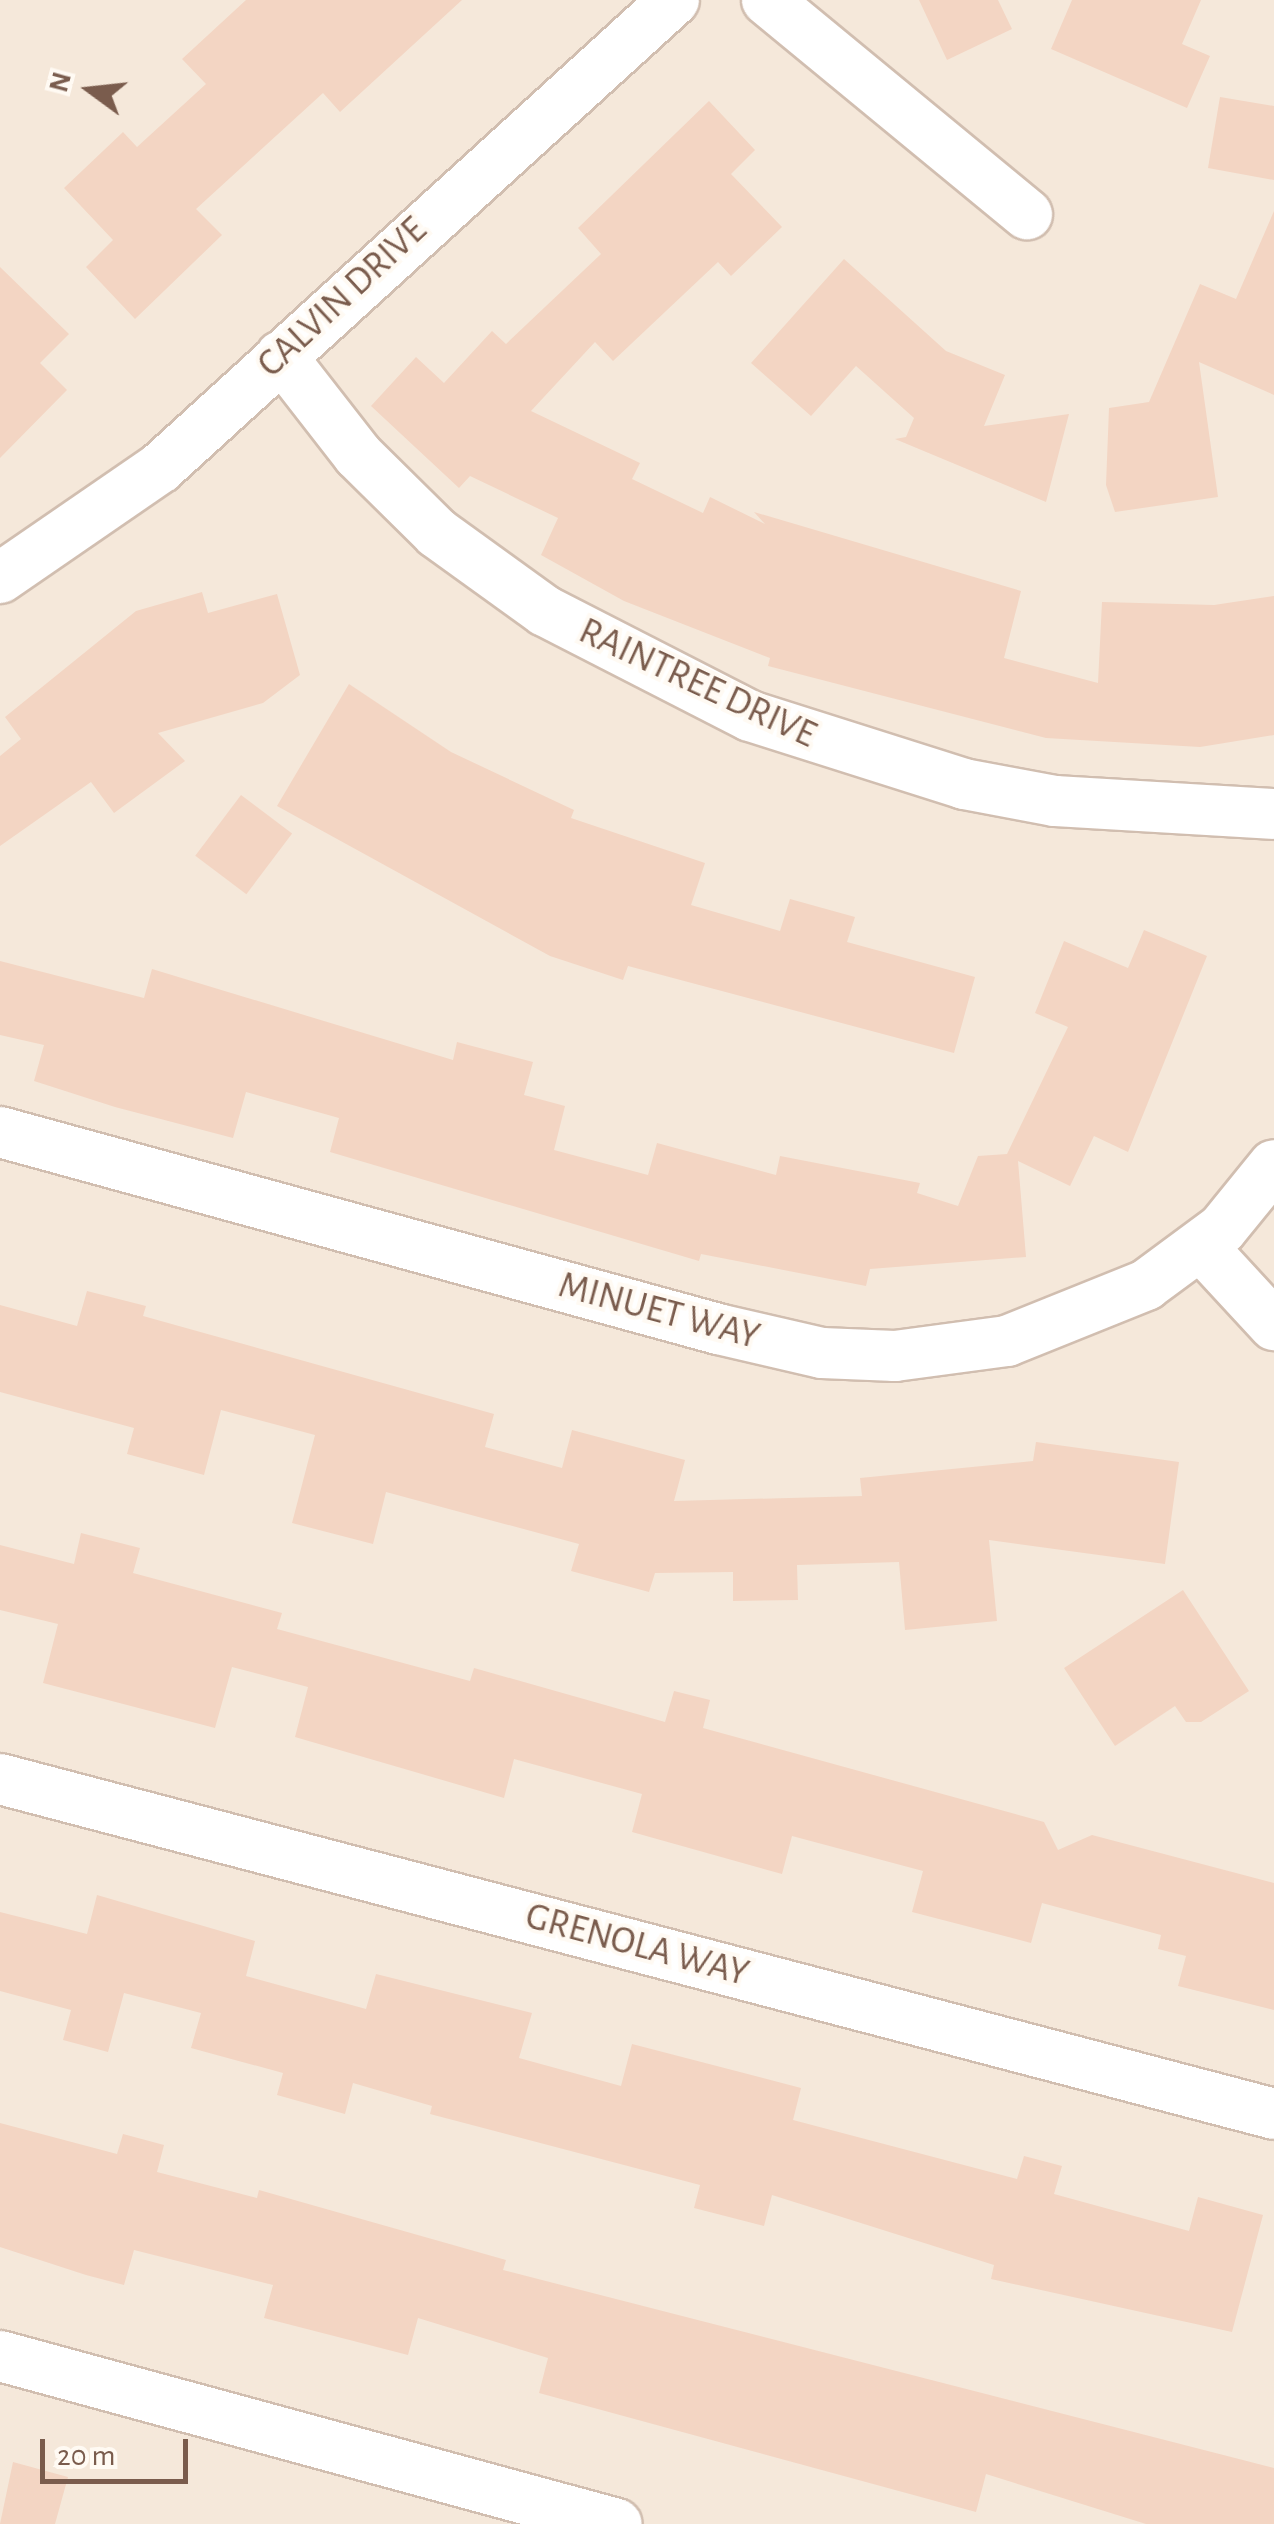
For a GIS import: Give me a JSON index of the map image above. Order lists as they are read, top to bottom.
{
  "streets": {
    "street": [
      "CALVIN DRIVE",
      "RAINTREE DRIVE",
      "MINUET WAY",
      "GRENOLA WAY"
    ]
  },
  "crossings": [
    ["CALVIN DRIVE", "RAINTREE DRIVE"]
  ],
  "scale_bar": "20 m",
  "north": "left"
}
